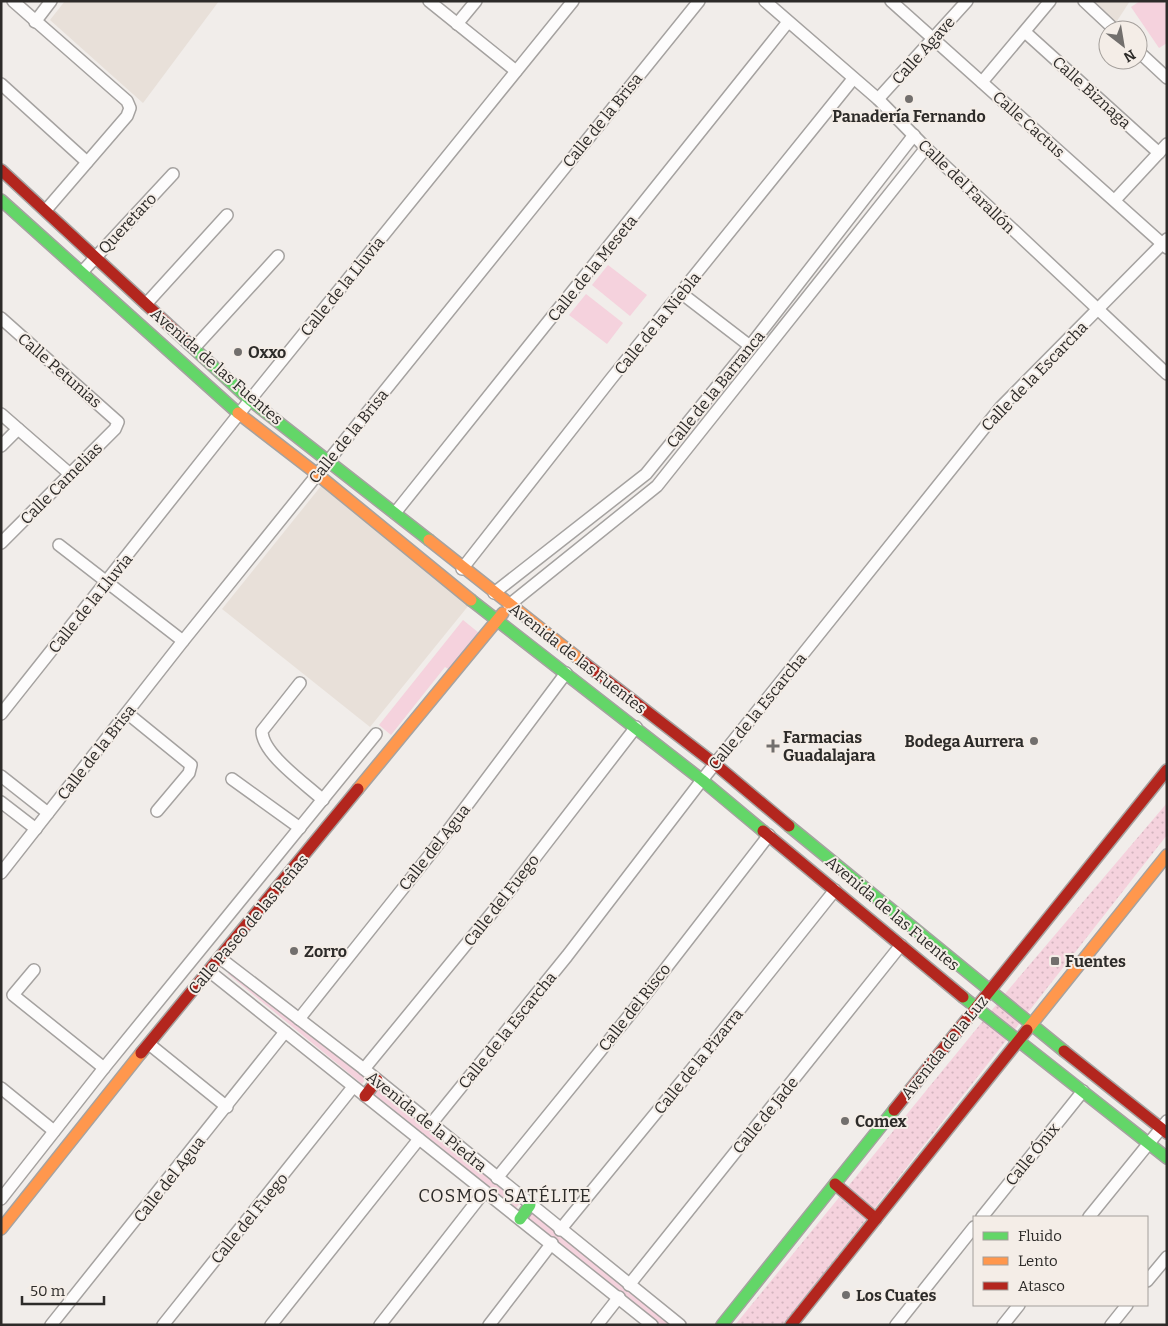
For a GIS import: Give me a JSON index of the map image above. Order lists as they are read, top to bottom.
{
  "streets": {
    "main road": [
      "Avenida de las Fuentes",
      "Calle de la Barranca",
      "Calle Paseo de las Peñas",
      "Avenida de la Luz"
    ],
    "street": [
      "Calle Agave",
      "Calle Biznaga",
      "Calle de la Brisa",
      "Calle Cactus",
      "Calle del Farallón",
      "Queretaro",
      "Calle de la Meseta",
      "Calle de la Lluvia",
      "Calle de la Niebla",
      "Calle Petunias",
      "Calle de la Escarcha",
      "Calle Camelias",
      "Calle del Agua",
      "Calle del Fuego",
      "Calle del Risco",
      "Calle de la Pizarra",
      "Calle de Jade",
      "Avenida de la Piedra",
      "Calle Ónix"
    ]
  },
  "crossings": [
    ["Calle Agave", "Calle Cactus"],
    ["Calle Agave", "Calle del Farallón"],
    ["Calle de la Brisa", "Avenida de las Fuentes"],
    ["Calle Cactus", "Calle de la Escarcha"],
    ["Calle del Farallón", "Calle de la Meseta"],
    ["Calle del Farallón", "Calle de la Niebla"],
    ["Calle del Farallón", "Calle de la Escarcha"],
    ["Calle del Farallón", "Calle de la Barranca"],
    ["Queretaro", "Avenida de las Fuentes"],
    ["Calle de la Meseta", "Avenida de las Fuentes"],
    ["Calle de la Lluvia", "Avenida de las Fuentes"],
    ["Calle de la Niebla", "Avenida de las Fuentes"],
    ["Avenida de las Fuentes", "Calle de la Escarcha"],
    ["Avenida de las Fuentes", "Calle de la Barranca"],
    ["Avenida de las Fuentes", "Calle del Agua"],
    ["Avenida de las Fuentes", "Calle del Fuego"],
    ["Avenida de las Fuentes", "Calle Paseo de las Peñas"],
    ["Avenida de las Fuentes", "Calle del Risco"],
    ["Avenida de las Fuentes", "Avenida de la Luz"],
    ["Avenida de las Fuentes", "Calle de la Pizarra"],
    ["Avenida de las Fuentes", "Calle de Jade"],
    ["Avenida de las Fuentes", "Calle Ónix"],
    ["Calle Petunias", "Calle Camelias"],
    ["Calle de la Escarcha", "Avenida de la Piedra"],
    ["Calle de la Barranca", "Calle Paseo de las Peñas"],
    ["Calle del Agua", "Avenida de la Piedra"],
    ["Calle del Fuego", "Avenida de la Piedra"],
    ["Calle Paseo de las Peñas", "Avenida de la Piedra"],
    ["Calle del Risco", "Avenida de la Piedra"],
    ["Calle de la Pizarra", "Avenida de la Piedra"],
    ["Calle de Jade", "Avenida de la Piedra"]
  ],
  "districts": ["COSMOS SATÉLITE"],
  "places": {
    "other": [
      "Panadería Fernando",
      "Oxxo",
      "Bodega Aurrera",
      "Zorro",
      "Comex",
      "Los Cuates"
    ],
    "health": ["Farmacias Guadalajara"],
    "transit": ["Fuentes"]
  },
  "legend": ["Fluido", "Lento", "Atasco"],
  "scale_bar": "50 m",
  "north": "bottom right"
}
